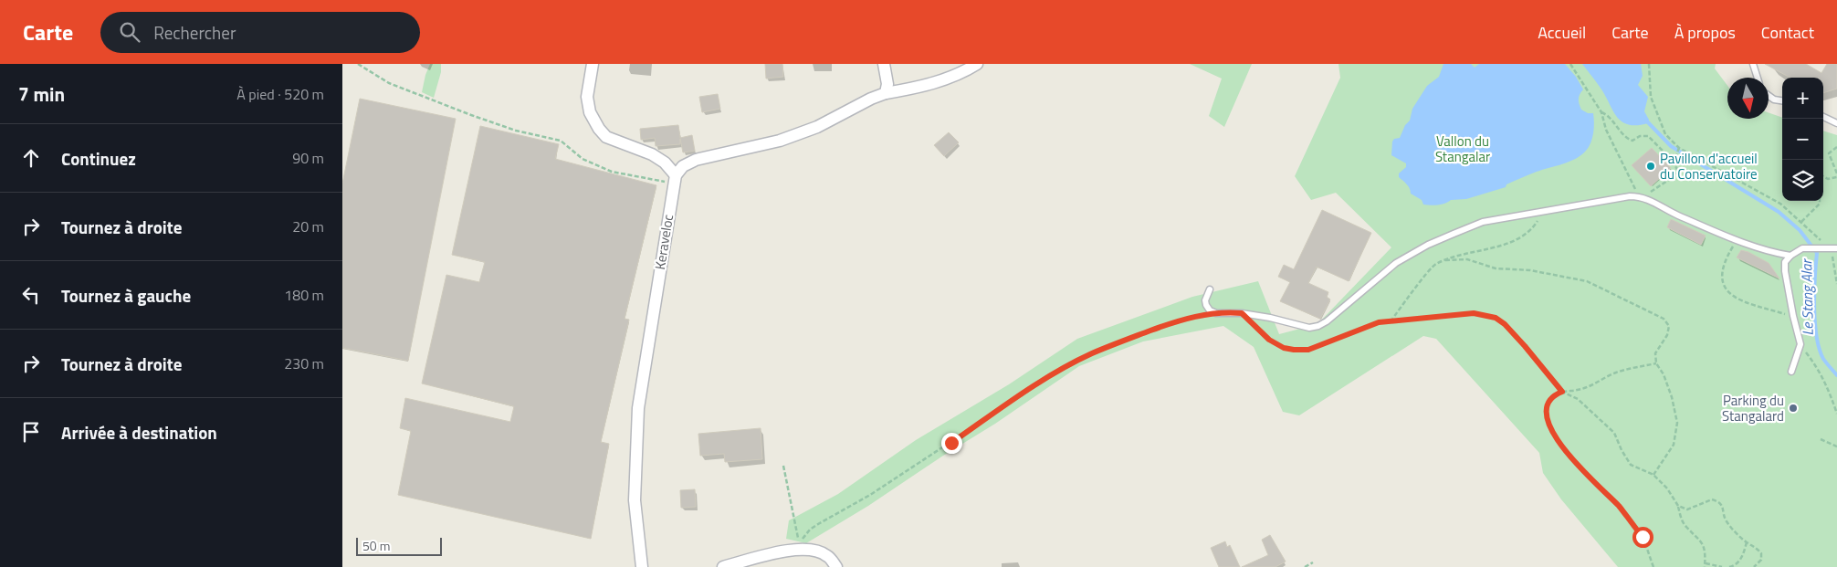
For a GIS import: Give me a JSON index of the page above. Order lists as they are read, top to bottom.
{
  "streets": {
    "street": ["Keraveloc"]
  },
  "water": ["Le Stang Alar"],
  "parks": ["Vallon du Stangalar"],
  "places": ["Pavillon d'accueil du Conservatoire", "Parking du Stangalard"],
  "scale_bar": "50 m",
  "north": "bottom",
  "page": {
    "header": "Carte",
    "search": "Rechercher",
    "nav": [
      "Accueil",
      "Carte",
      "À propos",
      "Contact"
    ],
    "heading": ["7 min", "À pied · 520 m"],
    "map_buttons": ["+", "−"],
    "list": [
      ["Continuez", "90 m"],
      ["Tournez à droite", "20 m"],
      ["Tournez à gauche", "180 m"],
      ["Tournez à droite", "230 m"],
      "Arrivée à destination"
    ],
    "scale": "50 m"
  }
}
